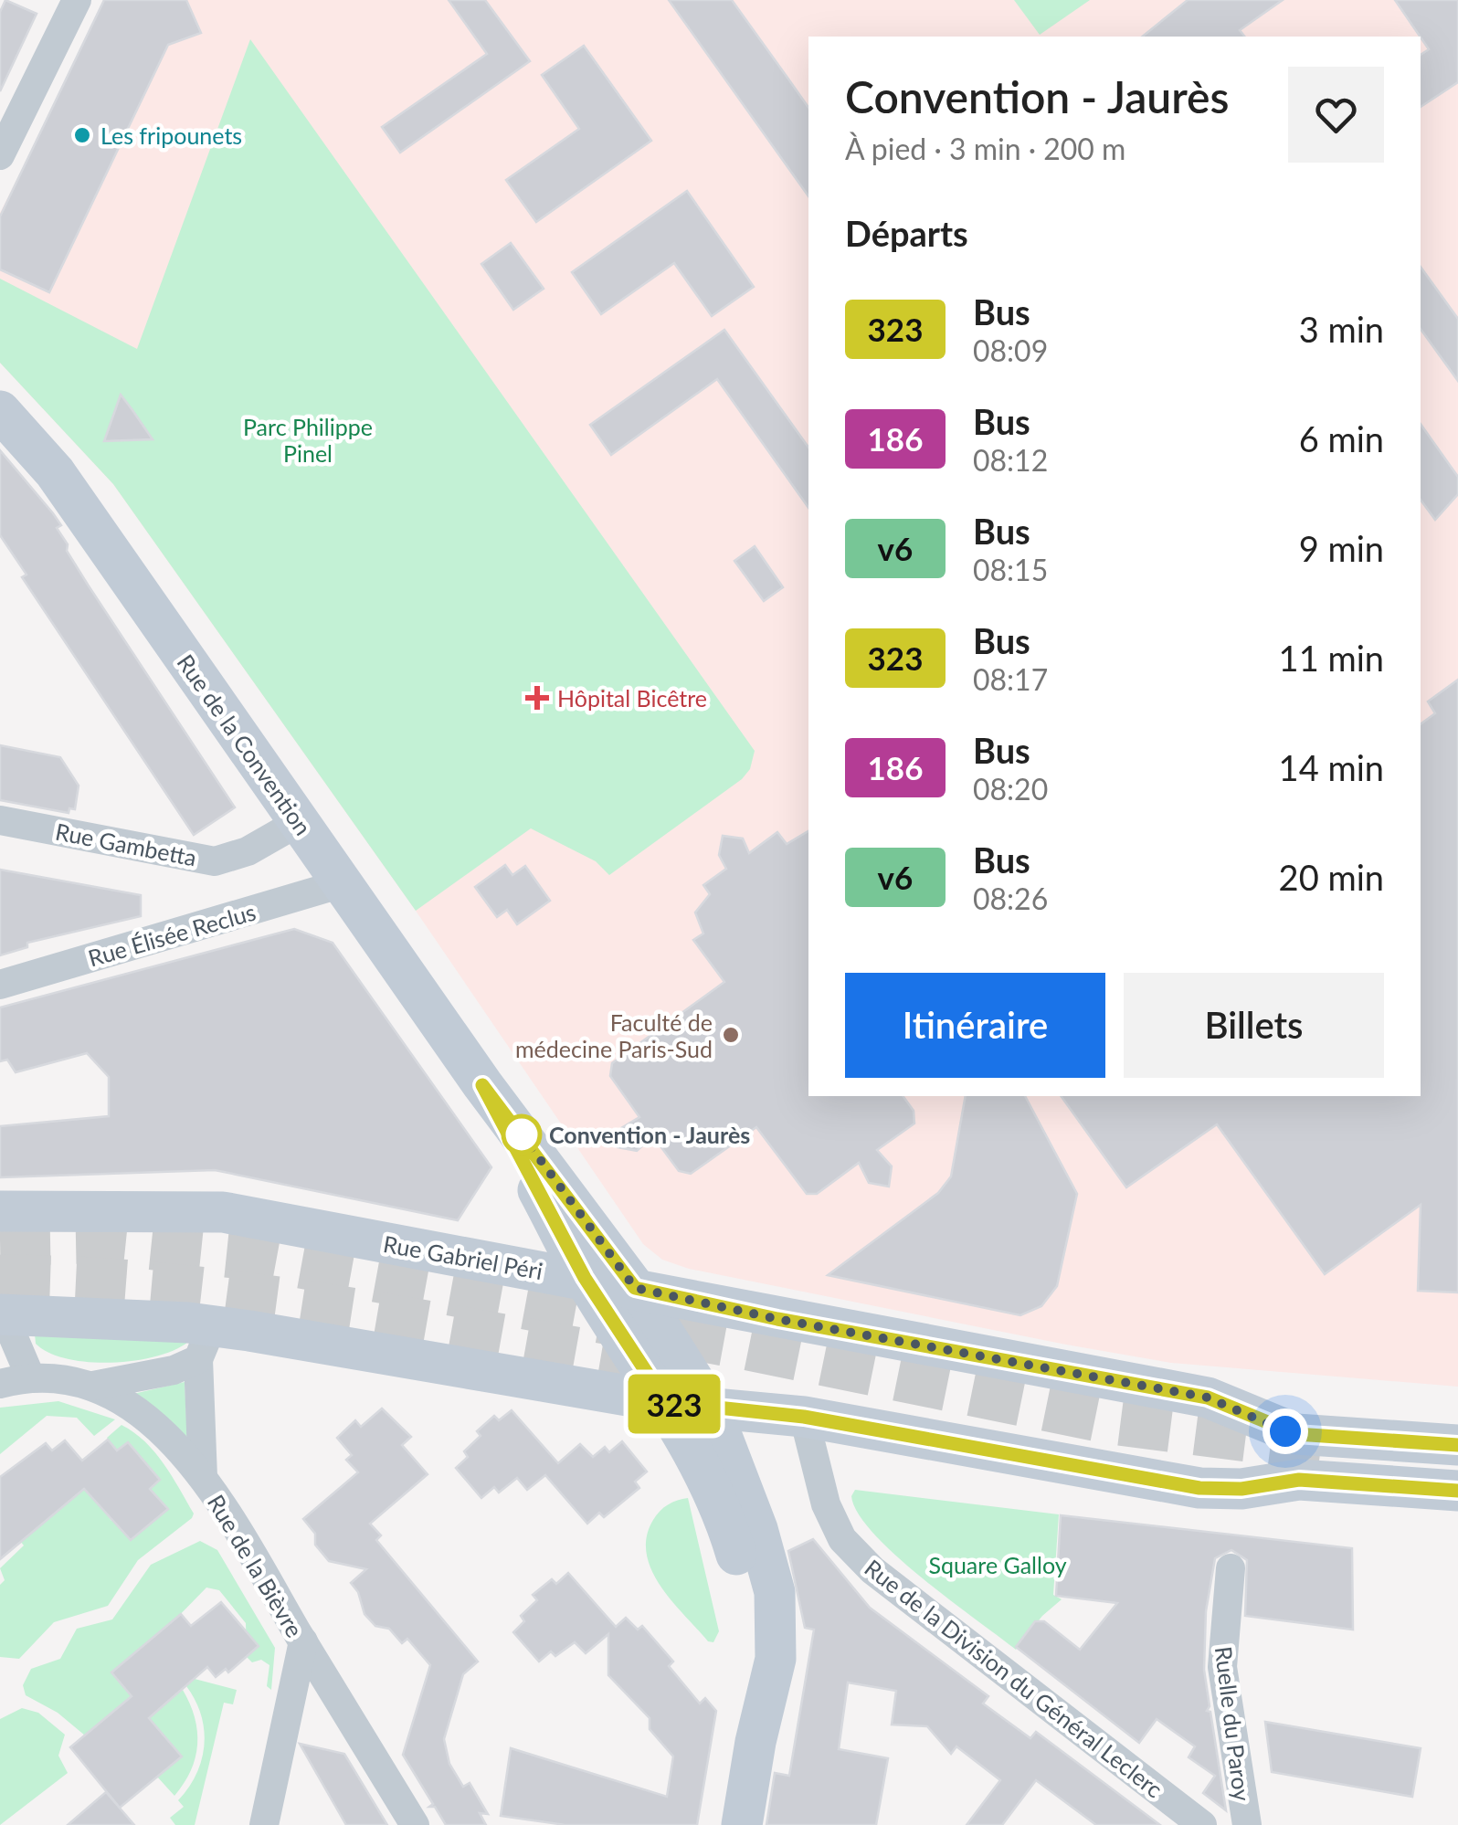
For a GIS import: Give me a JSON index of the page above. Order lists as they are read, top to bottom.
{
  "streets": {
    "main road": ["Rue de la Convention", "Rue Gabriel Péri"],
    "street": [
      "Rue Gambetta",
      "Rue Élisée Reclus",
      "Rue de la Bièvre",
      "Rue de la Division du Général Leclerc",
      "Ruelle du Paroy"
    ]
  },
  "crossings": [
    ["Rue de la Convention", "Rue Gambetta"],
    ["Rue de la Convention", "Rue Élisée Reclus"],
    ["Rue de la Convention", "Rue Gabriel Péri"]
  ],
  "parks": ["Parc Philippe Pinel", "Square Galloy"],
  "places": {
    "other": ["Les fripounets", "Faculté de médecine Paris-Sud", "Convention - Jaurès"],
    "health": ["Hôpital Bicêtre"]
  },
  "lines": ["bus line 323"],
  "page": {
    "on_map": "323",
    "heading": [
      ["Convention - Jaurès", "À pied · 3 min · 200 m"],
      "Départs"
    ],
    "list": [
      {
        "mark": "323",
        "name": "Bus",
        "note": "08:09",
        "value": "3 min"
      },
      {
        "mark": "186",
        "name": "Bus",
        "note": "08:12",
        "value": "6 min"
      },
      {
        "mark": "v6",
        "name": "Bus",
        "note": "08:15",
        "value": "9 min"
      },
      {
        "mark": "323",
        "name": "Bus",
        "note": "08:17",
        "value": "11 min"
      },
      {
        "mark": "186",
        "name": "Bus",
        "note": "08:20",
        "value": "14 min"
      },
      {
        "mark": "v6",
        "name": "Bus",
        "note": "08:26",
        "value": "20 min"
      }
    ],
    "buttons": ["Itinéraire", "Billets"]
  }
}
